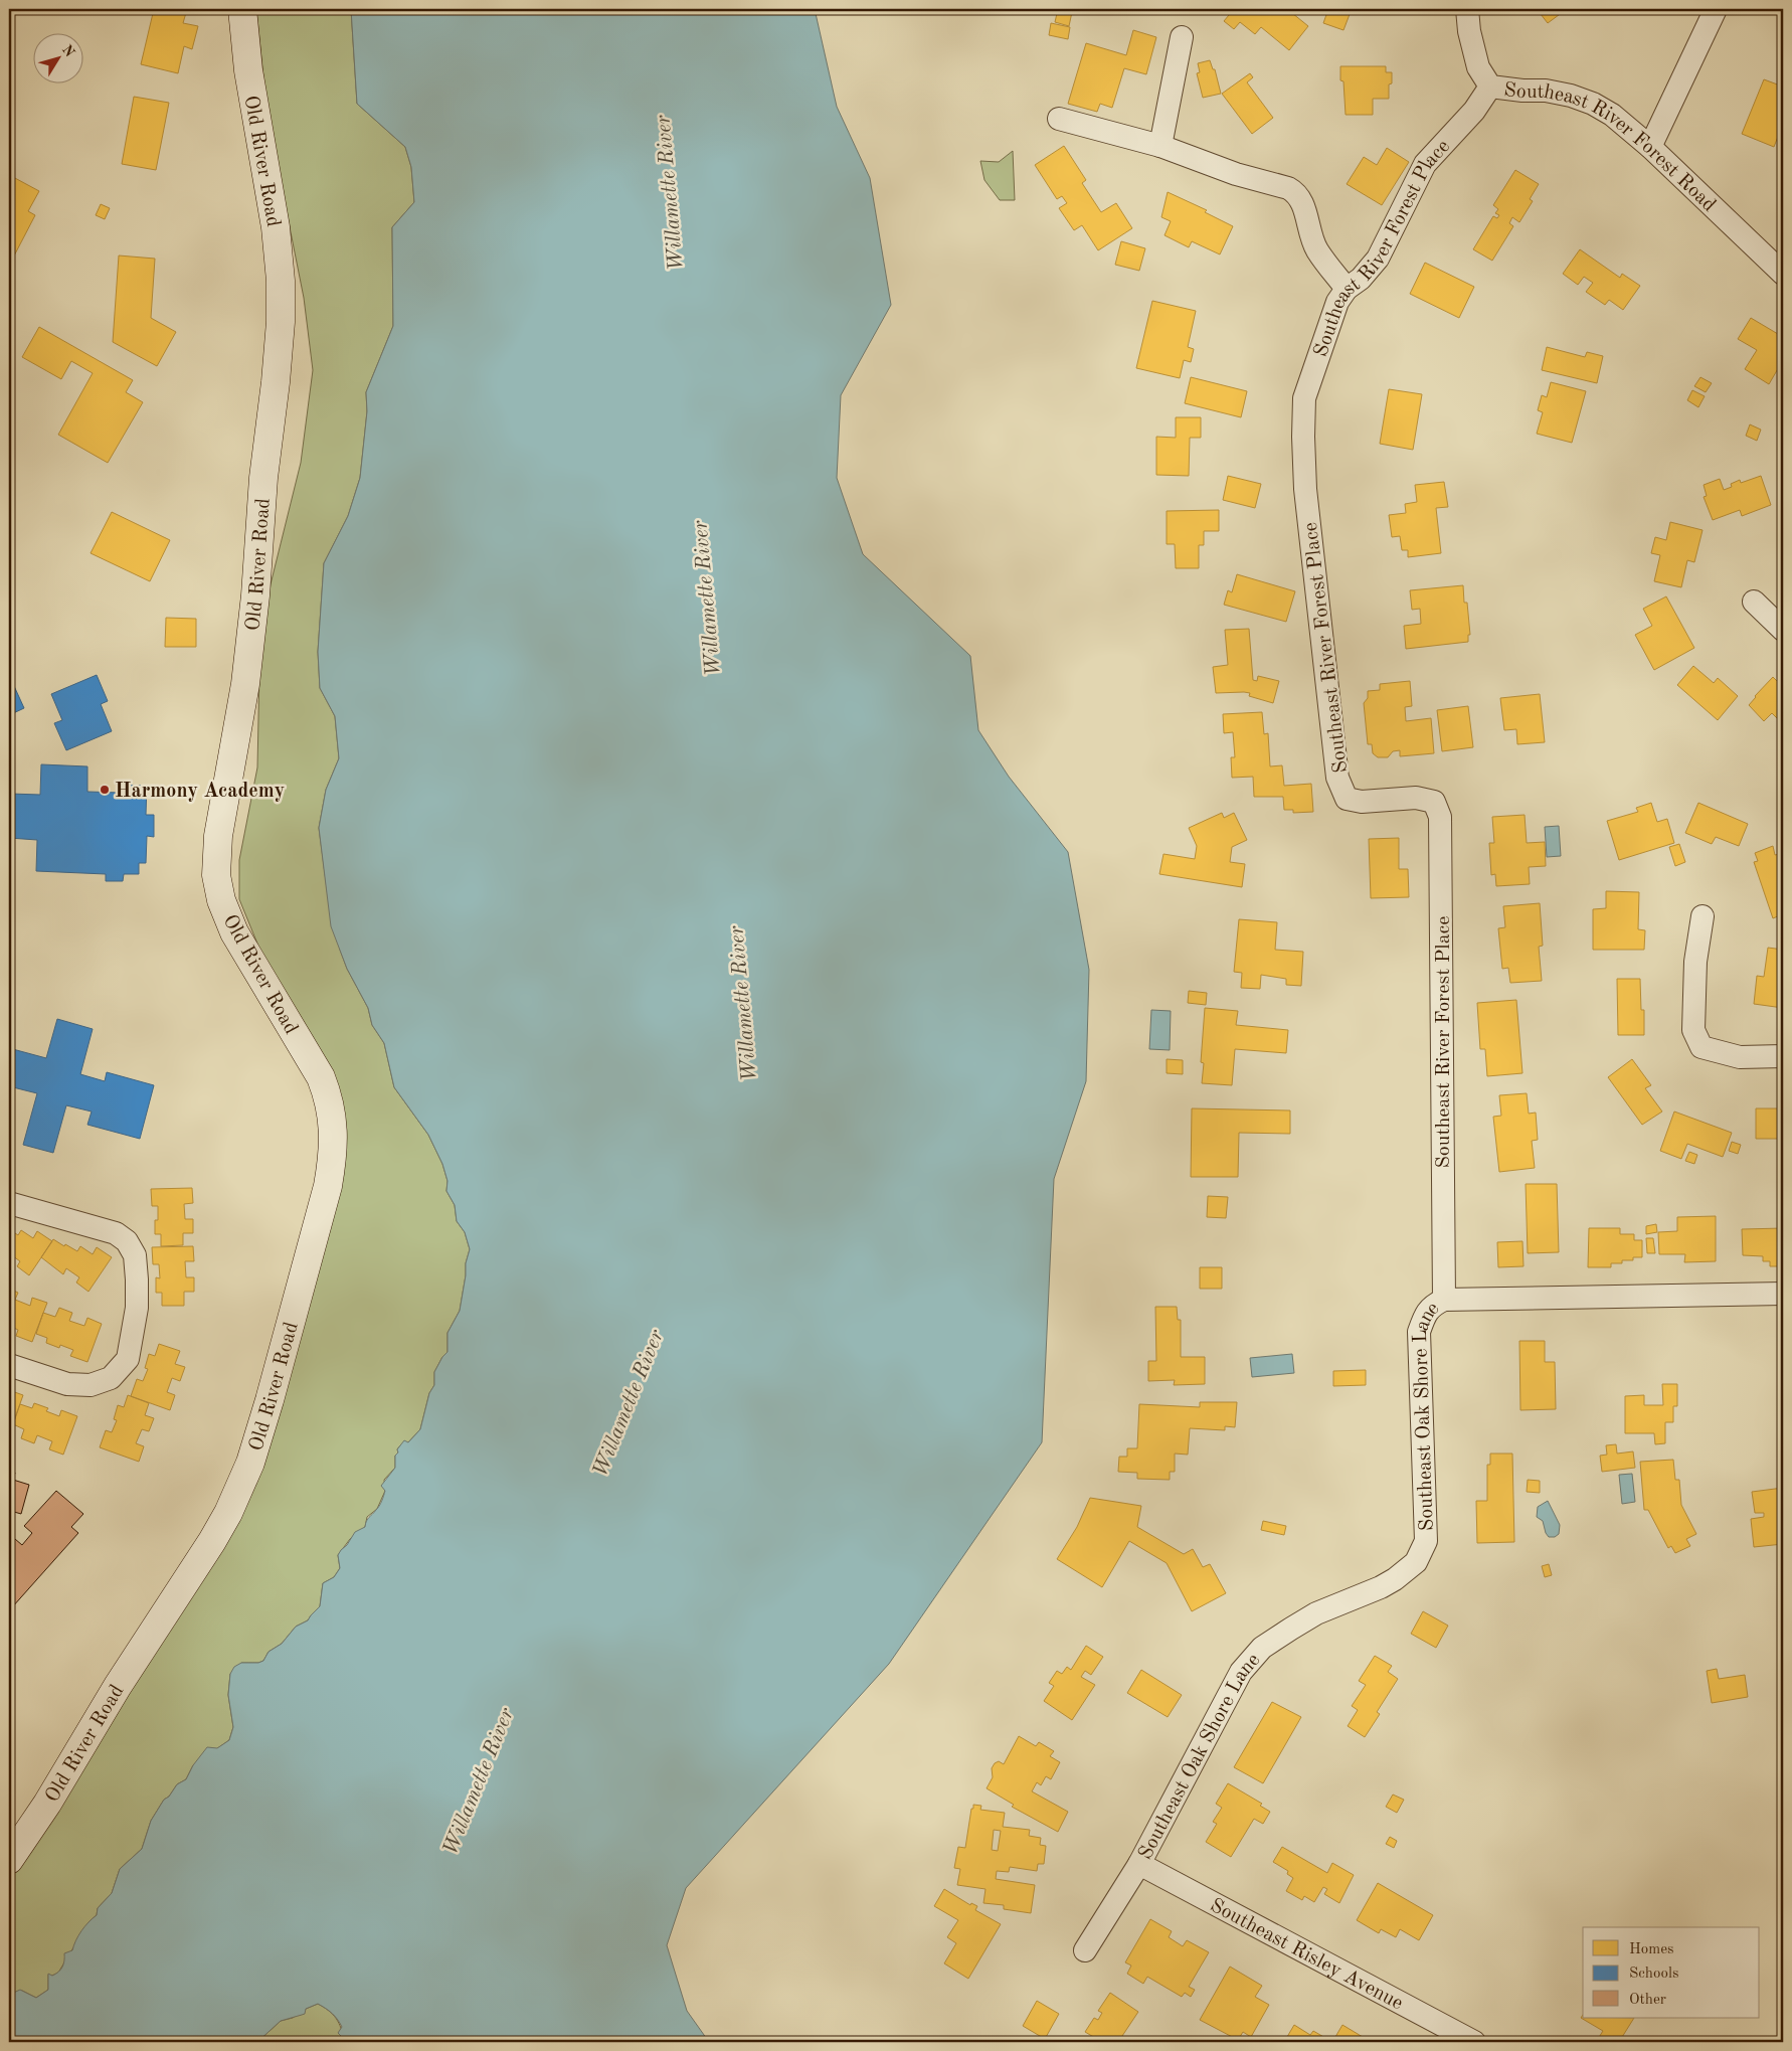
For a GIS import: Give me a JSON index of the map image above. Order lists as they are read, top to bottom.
{
  "streets": {
    "street": [
      "Southeast River Forest Road",
      "Old River Road",
      "Southeast River Forest Place",
      "Southeast Oak Shore Lane",
      "Southeast Risley Avenue"
    ]
  },
  "crossings": [
    ["Southeast River Forest Road", "Southeast River Forest Place"],
    ["Southeast River Forest Place", "Southeast Oak Shore Lane"],
    ["Southeast Oak Shore Lane", "Southeast Risley Avenue"]
  ],
  "water": ["Willamette River"],
  "places": ["Harmony Academy"],
  "legend": ["Homes", "Schools", "Other"],
  "north": "top right"
}
